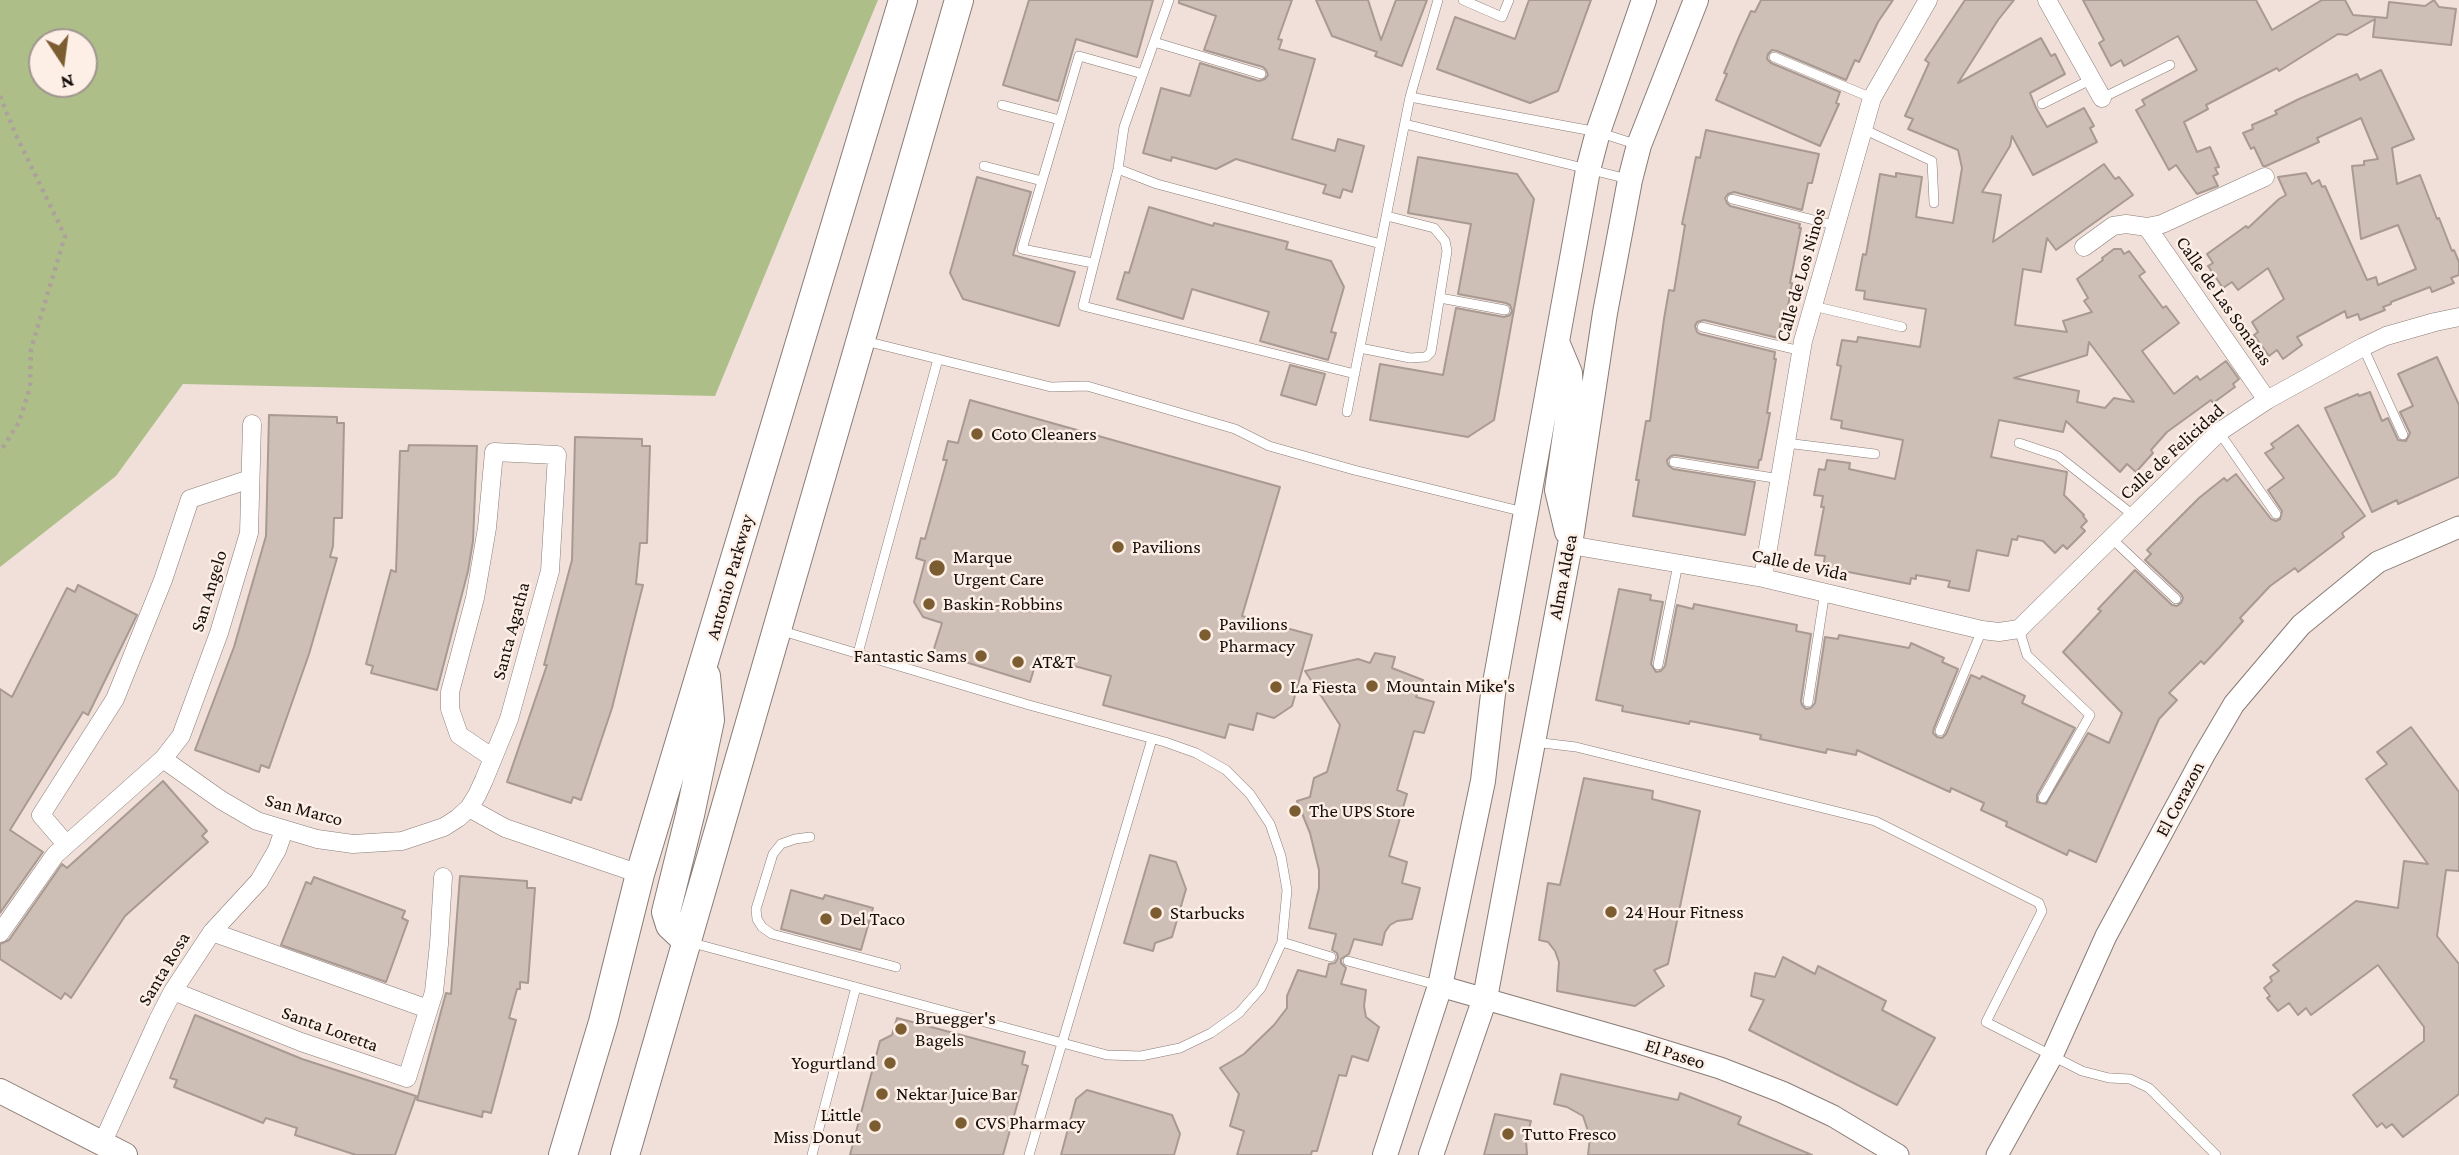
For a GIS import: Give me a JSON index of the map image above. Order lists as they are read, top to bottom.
{
  "streets": {
    "main road": ["Antonio Parkway", "Alma Aldea"],
    "street": [
      "Calle de Los Ninos",
      "Calle de Las Sonatas",
      "Calle de Felicidad",
      "Calle de Vida",
      "San Angelo",
      "Santa Agatha",
      "El Corazon",
      "San Marco",
      "Santa Rosa",
      "Santa Loretta",
      "El Paseo"
    ]
  },
  "crossings": [
    ["Calle de Los Ninos", "Calle de Vida"],
    ["Calle de Las Sonatas", "Calle de Felicidad"],
    ["Calle de Felicidad", "Calle de Vida"],
    ["Calle de Vida", "Alma Aldea"],
    ["Alma Aldea", "El Paseo"],
    ["San Angelo", "San Marco"],
    ["Santa Agatha", "San Marco"],
    ["San Marco", "Santa Rosa"],
    ["Santa Rosa", "Santa Loretta"]
  ],
  "places": [
    "Coto Cleaners",
    "Pavilions",
    "Marque Urgent Care",
    "Baskin-Robbins",
    "Pavilions Pharmacy",
    "Fantastic Sams",
    "AT&T",
    "Mountain Mike's",
    "La Fiesta",
    "The UPS Store",
    "24 Hour Fitness",
    "Starbucks",
    "Del Taco",
    "Bruegger's Bagels",
    "Yogurtland",
    "Nektar Juice Bar",
    "CVS Pharmacy",
    "Little Miss Donut",
    "Tutto Fresco"
  ],
  "north": "bottom"
}
